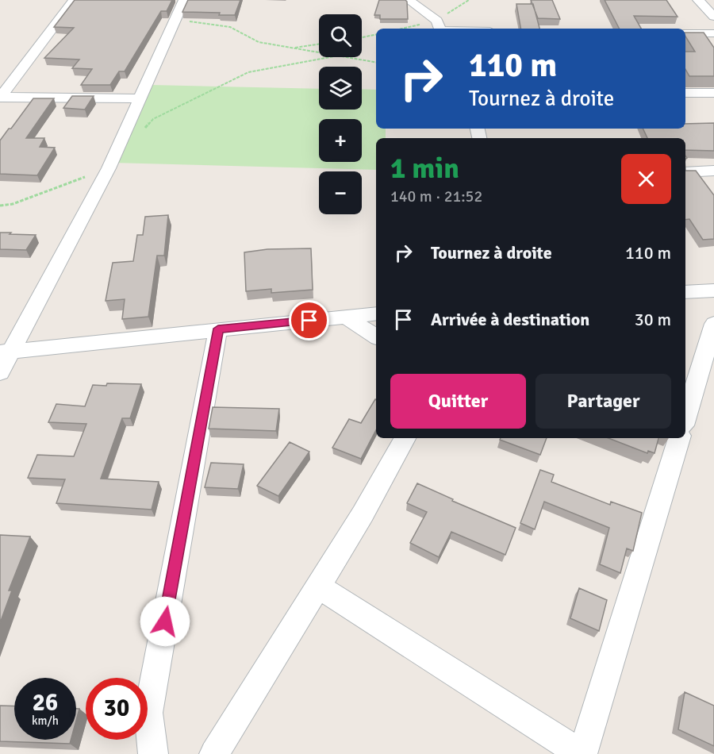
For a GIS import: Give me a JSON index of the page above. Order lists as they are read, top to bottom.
{
  "page": {
    "map_buttons": ["+", "−"],
    "turn": ["110 m", "Tournez à droite"],
    "heading": ["1 min", "140 m · 21:52"],
    "list": [
      {
        "name": "Tournez à droite",
        "value": "110 m"
      },
      {
        "name": "Arrivée à destination",
        "value": "30 m"
      }
    ],
    "buttons": ["Quitter", "Partager"],
    "speed": "26 km/h",
    "limit": "30"
  }
}
